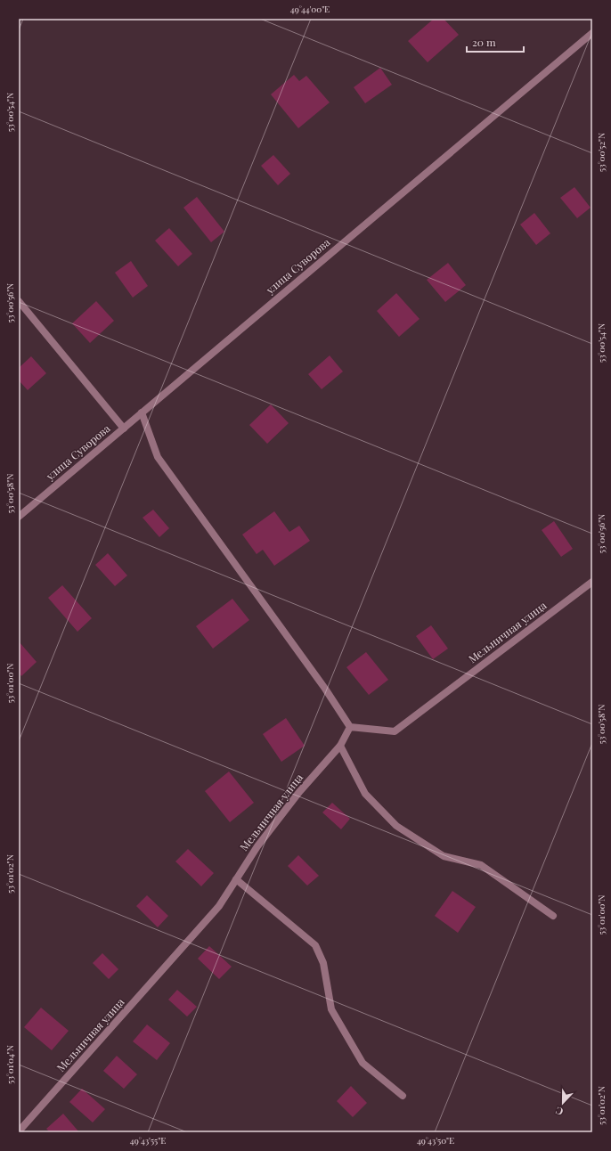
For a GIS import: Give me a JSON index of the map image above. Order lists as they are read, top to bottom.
{
  "streets": {
    "street": ["улица Суворова", "Мельничная улица"]
  },
  "scale_bar": "20 m",
  "north": "bottom",
  "coordinates": [
    "49°44'00\"E",
    "53°00'54\"N",
    "53°00'52\"N",
    "53°00'56\"N",
    "53°00'58\"N",
    "53°01'00\"N",
    "53°01'02\"N",
    "53°01'04\"N",
    "49°43'55\"E",
    "49°43'50\"E"
  ]
}
